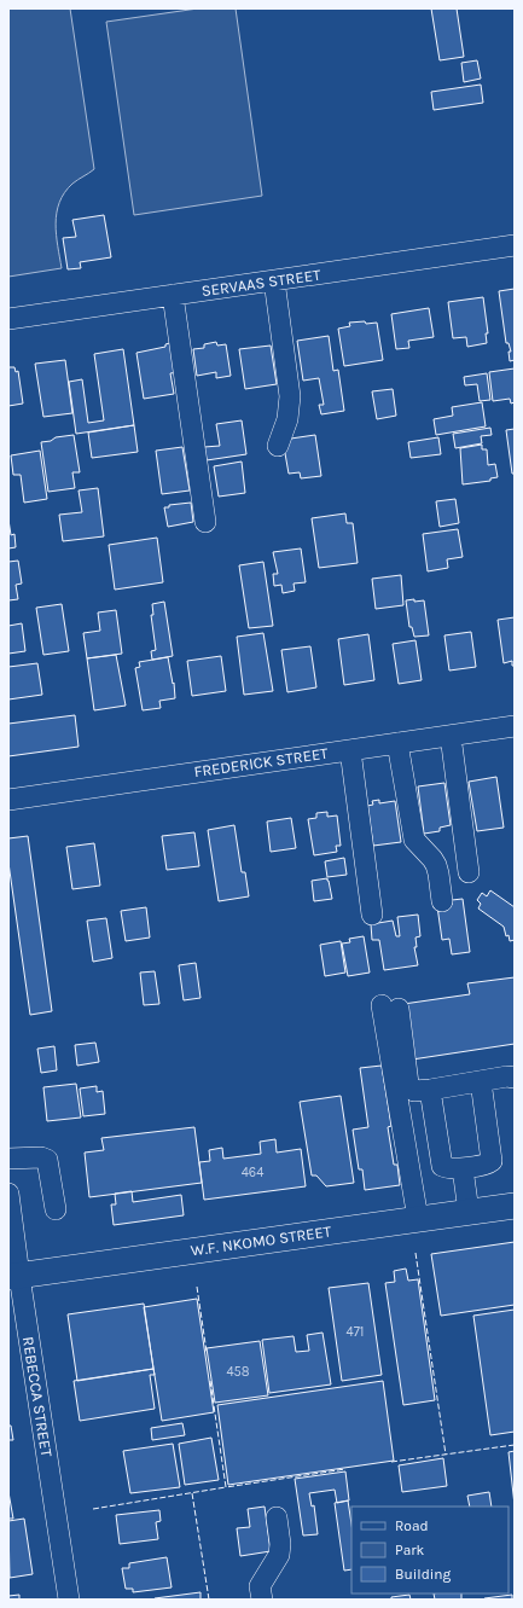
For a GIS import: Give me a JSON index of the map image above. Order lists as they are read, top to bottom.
{
  "streets": {
    "main road": ["W.F. NKOMO STREET"],
    "street": ["SERVAAS STREET", "FREDERICK STREET", "REBECCA STREET"]
  },
  "crossings": [
    ["W.F. NKOMO STREET", "REBECCA STREET"]
  ],
  "house_numbers": ["464", "471", "458"],
  "legend": ["Road", "Park", "Building"]
}
